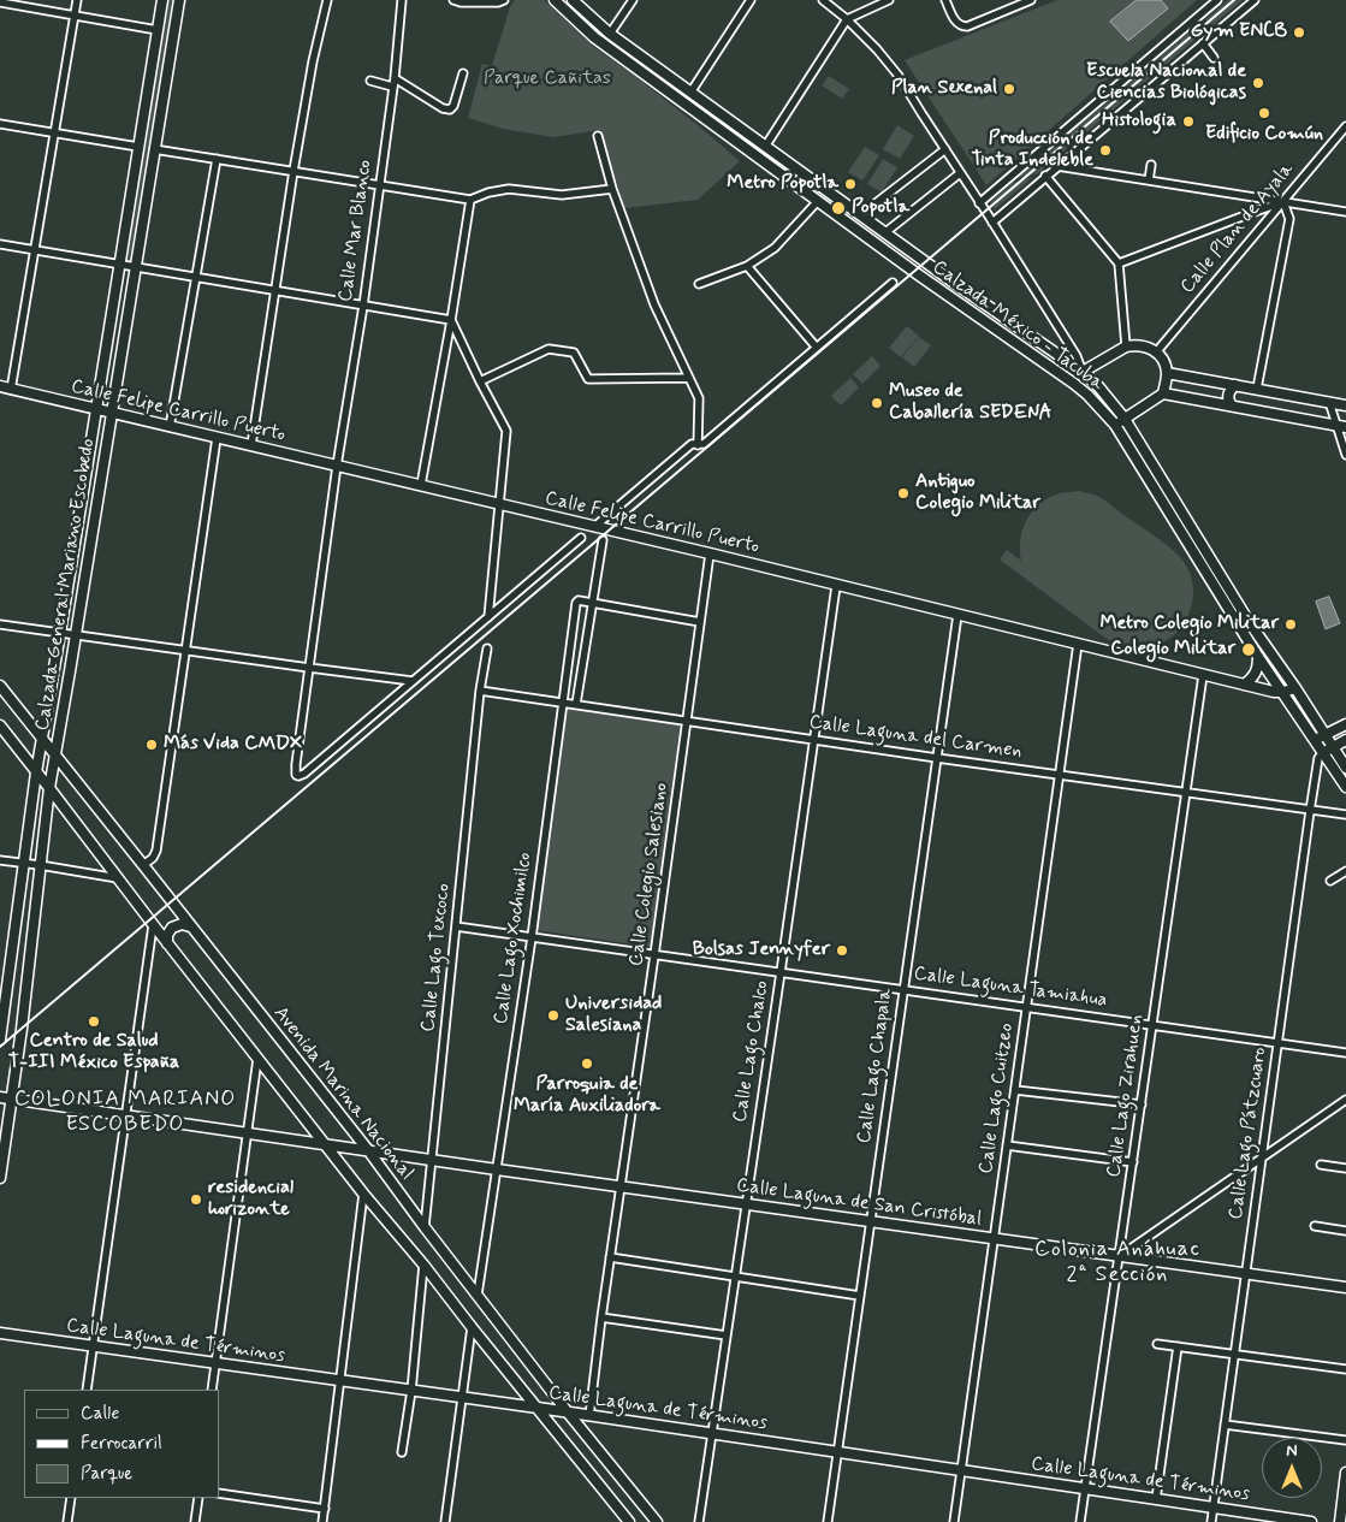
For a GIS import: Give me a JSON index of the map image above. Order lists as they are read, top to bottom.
{
  "streets": {
    "main road": [
      "Calzada México - Tacuba",
      "Calle Felipe Carrillo Puerto",
      "Calzada General Mariano Escobedo",
      "Avenida Marina Nacional",
      "Calle Laguna de San Cristóbal",
      "Calle Laguna de Términos"
    ],
    "street": [
      "Calle Plan de Ayala",
      "Calle Mar Blanco",
      "Calle Laguna del Carmen",
      "Calle Colegio Salesiano",
      "Calle Lago Xochimilco",
      "Calle Lago Texcoco",
      "Calle Laguna Tamiahua",
      "Calle Lago Chalco",
      "Calle Lago Chapala",
      "Calle Lago Zirahuen",
      "Calle Lago Cuitzeo",
      "Calle Lago Pátzcuaro"
    ]
  },
  "crossings": [
    ["Calle Mar Blanco", "Calle Felipe Carrillo Puerto"],
    ["Calzada México - Tacuba", "Calle Felipe Carrillo Puerto"],
    ["Calzada México - Tacuba", "Calle Lago Pátzcuaro"],
    ["Calle Felipe Carrillo Puerto", "Calzada General Mariano Escobedo"],
    ["Calle Felipe Carrillo Puerto", "Calle Colegio Salesiano"],
    ["Calle Felipe Carrillo Puerto", "Calle Lago Chalco"],
    ["Calle Felipe Carrillo Puerto", "Calle Lago Chapala"],
    ["Calle Felipe Carrillo Puerto", "Calle Lago Zirahuen"],
    ["Calle Felipe Carrillo Puerto", "Calle Lago Cuitzeo"],
    ["Calzada General Mariano Escobedo", "Avenida Marina Nacional"],
    ["Calzada General Mariano Escobedo", "Calle Laguna de San Cristóbal"],
    ["Calle Laguna del Carmen", "Calle Colegio Salesiano"],
    ["Calle Laguna del Carmen", "Calle Lago Xochimilco"],
    ["Calle Laguna del Carmen", "Calle Lago Texcoco"],
    ["Calle Laguna del Carmen", "Calle Lago Chalco"],
    ["Calle Laguna del Carmen", "Calle Lago Chapala"],
    ["Calle Laguna del Carmen", "Calle Lago Zirahuen"],
    ["Calle Laguna del Carmen", "Calle Lago Cuitzeo"],
    ["Calle Laguna del Carmen", "Calle Lago Pátzcuaro"],
    ["Calle Colegio Salesiano", "Calle Laguna Tamiahua"],
    ["Calle Colegio Salesiano", "Calle Laguna de San Cristóbal"],
    ["Calle Colegio Salesiano", "Calle Laguna de Términos"],
    ["Calle Lago Xochimilco", "Calle Laguna Tamiahua"],
    ["Calle Lago Xochimilco", "Avenida Marina Nacional"],
    ["Calle Lago Xochimilco", "Calle Laguna de San Cristóbal"],
    ["Calle Lago Texcoco", "Calle Laguna Tamiahua"],
    ["Calle Lago Texcoco", "Avenida Marina Nacional"],
    ["Calle Lago Texcoco", "Calle Laguna de San Cristóbal"],
    ["Calle Laguna Tamiahua", "Calle Lago Chalco"],
    ["Calle Laguna Tamiahua", "Calle Lago Chapala"],
    ["Calle Laguna Tamiahua", "Calle Lago Zirahuen"],
    ["Calle Laguna Tamiahua", "Calle Lago Cuitzeo"],
    ["Calle Laguna Tamiahua", "Calle Lago Pátzcuaro"],
    ["Calle Lago Chalco", "Calle Laguna de San Cristóbal"],
    ["Calle Lago Chalco", "Calle Laguna de Términos"],
    ["Calle Lago Chapala", "Calle Laguna de San Cristóbal"],
    ["Calle Lago Chapala", "Calle Laguna de Términos"],
    ["Avenida Marina Nacional", "Calle Laguna de San Cristóbal"],
    ["Avenida Marina Nacional", "Calle Laguna de Términos"],
    ["Calle Lago Zirahuen", "Calle Laguna de San Cristóbal"],
    ["Calle Lago Zirahuen", "Calle Laguna de Términos"],
    ["Calle Lago Cuitzeo", "Calle Laguna de San Cristóbal"],
    ["Calle Lago Cuitzeo", "Calle Laguna de Términos"],
    ["Calle Lago Pátzcuaro", "Calle Laguna de San Cristóbal"],
    ["Calle Lago Pátzcuaro", "Calle Laguna de Términos"]
  ],
  "districts": ["COLONIA MARIANO ESCOBEDO", "Colonia Anáhuac 2ª Sección"],
  "parks": ["Parque Cañitas"],
  "places": [
    "Gym ENCB",
    "Escuela Nacional de Ciencias Biológicas",
    "Plan Sexenal",
    "Edificio Común",
    "Histologia",
    "Producción de Tinta Indeleble",
    "Metro Popotla",
    "Popotla",
    "Museo de Caballería SEDENA",
    "Antiguo Colegio Militar",
    "Metro Colegio Militar",
    "Colegio Militar",
    "Más Vida CMDX",
    "Bolsas Jennyfer",
    "Universidad Salesiana",
    "Centro de Salud T-III México España",
    "Parroquia de María Auxiliadora",
    "residencial horizonte"
  ],
  "legend": ["Calle", "Ferrocarril", "Parque"],
  "north": "top"
}
